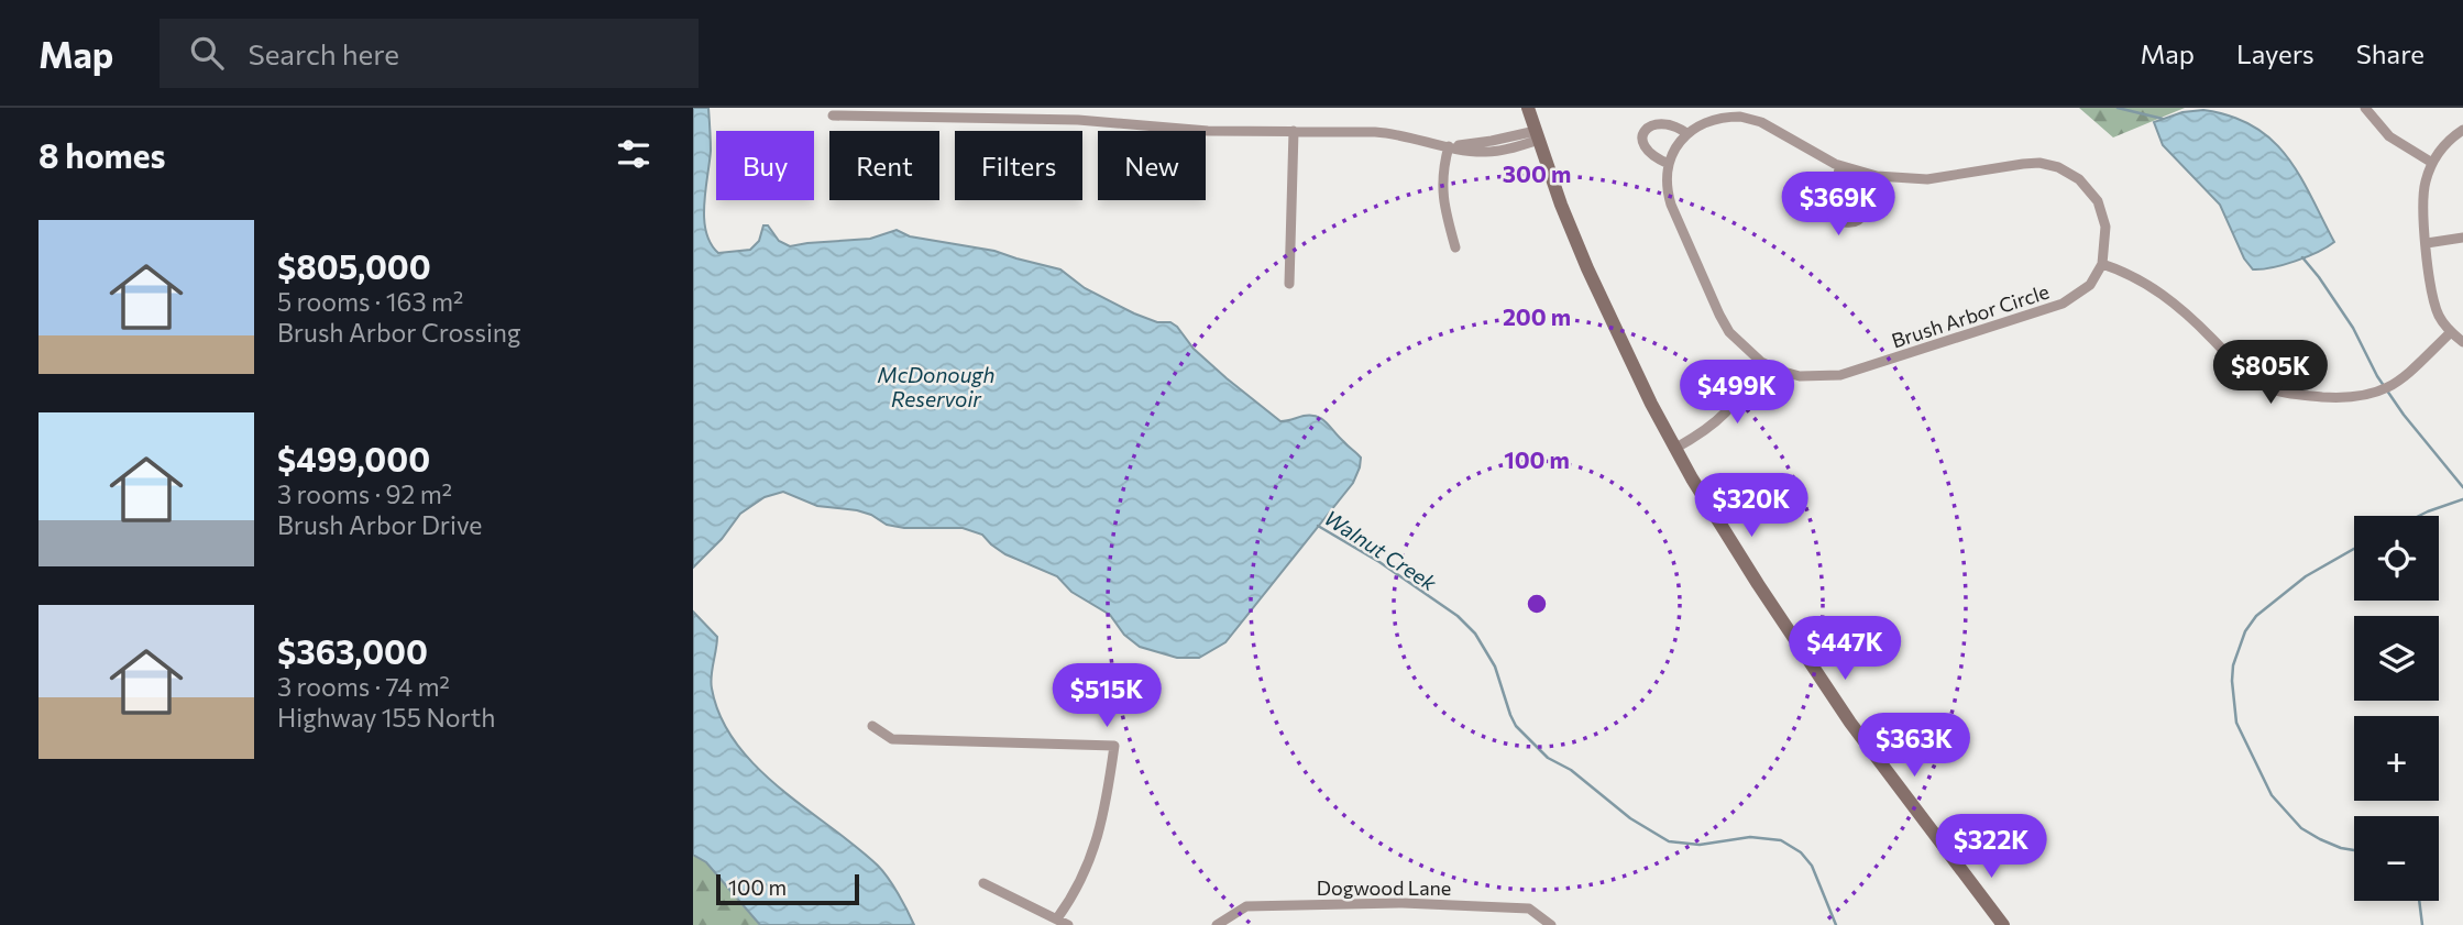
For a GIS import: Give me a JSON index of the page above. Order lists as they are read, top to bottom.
{
  "streets": {
    "street": ["Brush Arbor Circle", "Dogwood Lane"]
  },
  "water": ["McDonough Reservoir", "Walnut Creek"],
  "scale_bar": "100 m",
  "page": {
    "header": "Map",
    "search": "Search here",
    "nav": ["Map", "Layers", "Share"],
    "heading": "8 homes",
    "chip": [
      "Buy",
      "Rent",
      "Filters",
      "New"
    ],
    "price": [
      "$369K",
      "$805K",
      "$499K",
      "$320K",
      "$447K",
      "$515K",
      "$363K",
      "$322K"
    ],
    "list": [
      {
        "name": "$805,000",
        "note": "5 rooms · 163 m² · Brush Arbor Crossing"
      },
      {
        "name": "$499,000",
        "note": "3 rooms · 92 m² · Brush Arbor Drive"
      },
      {
        "name": "$363,000",
        "note": "3 rooms · 74 m² · Highway 155 North"
      }
    ],
    "map_buttons": ["+", "−"],
    "scale": "100 m"
  },
  "rings": ["300 m", "200 m", "100 m"]
}
